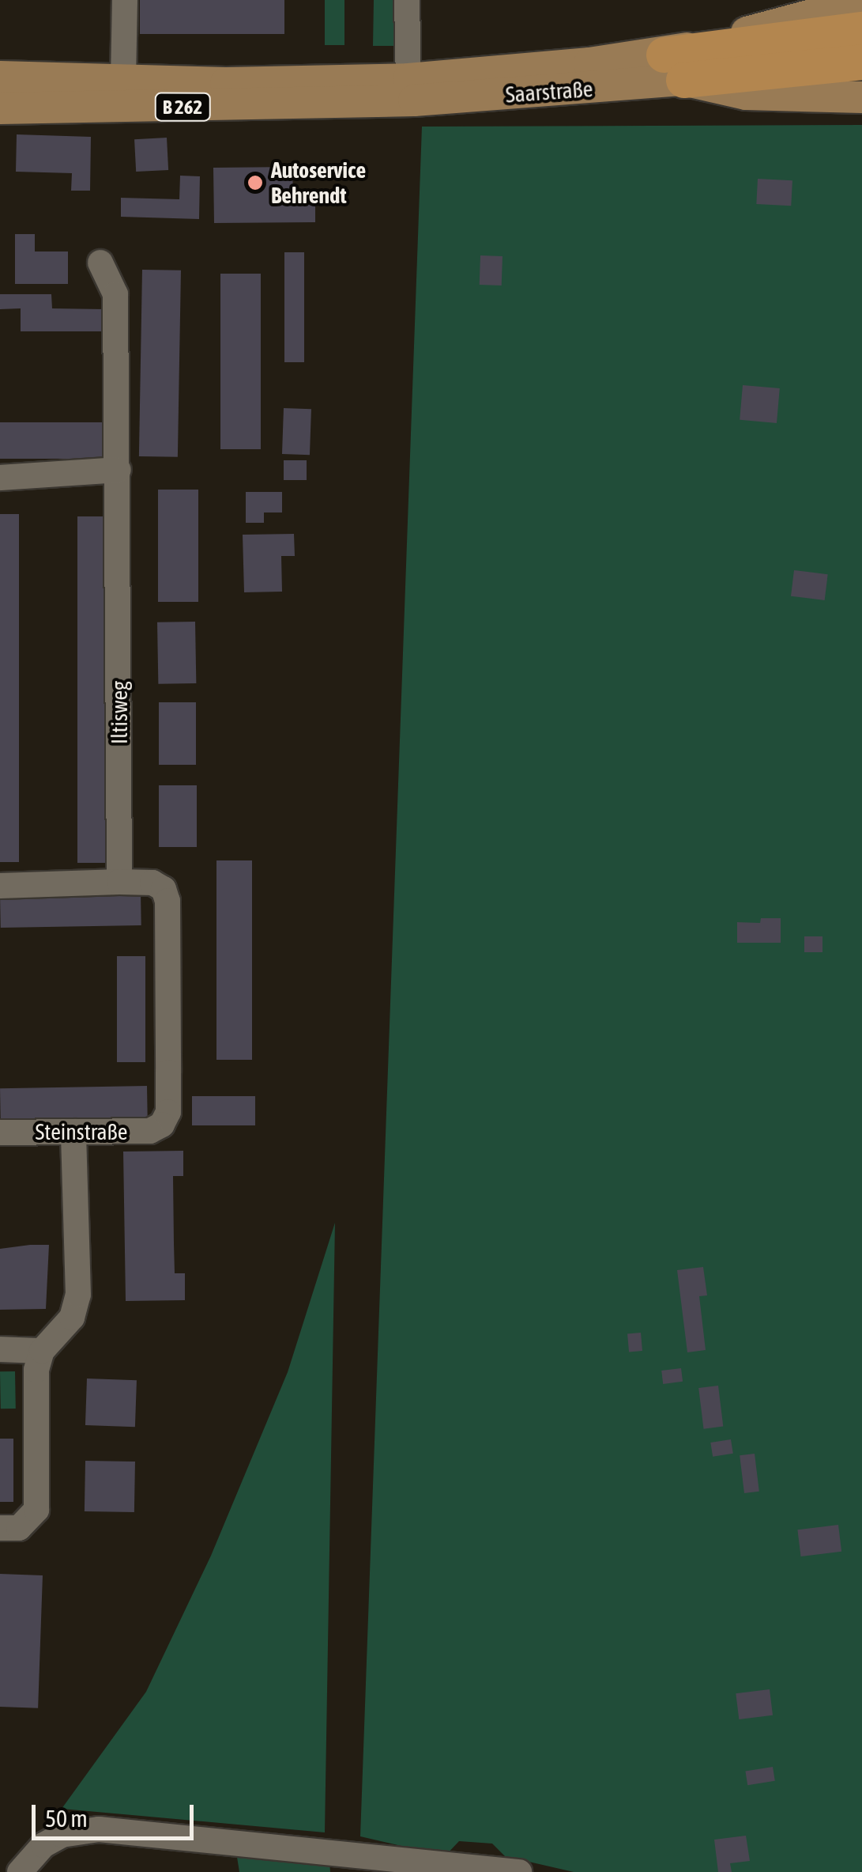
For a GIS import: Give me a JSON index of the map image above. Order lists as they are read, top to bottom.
{
  "streets": {
    "highway": ["B 262"],
    "main road": ["Saarstraße"],
    "street": ["Iltisweg", "Steinstraße"]
  },
  "crossings": [
    ["Saarstraße", "B 262"],
    ["Iltisweg", "Steinstraße"]
  ],
  "places": ["Autoservice Behrendt"],
  "scale_bar": "50 m"
}
